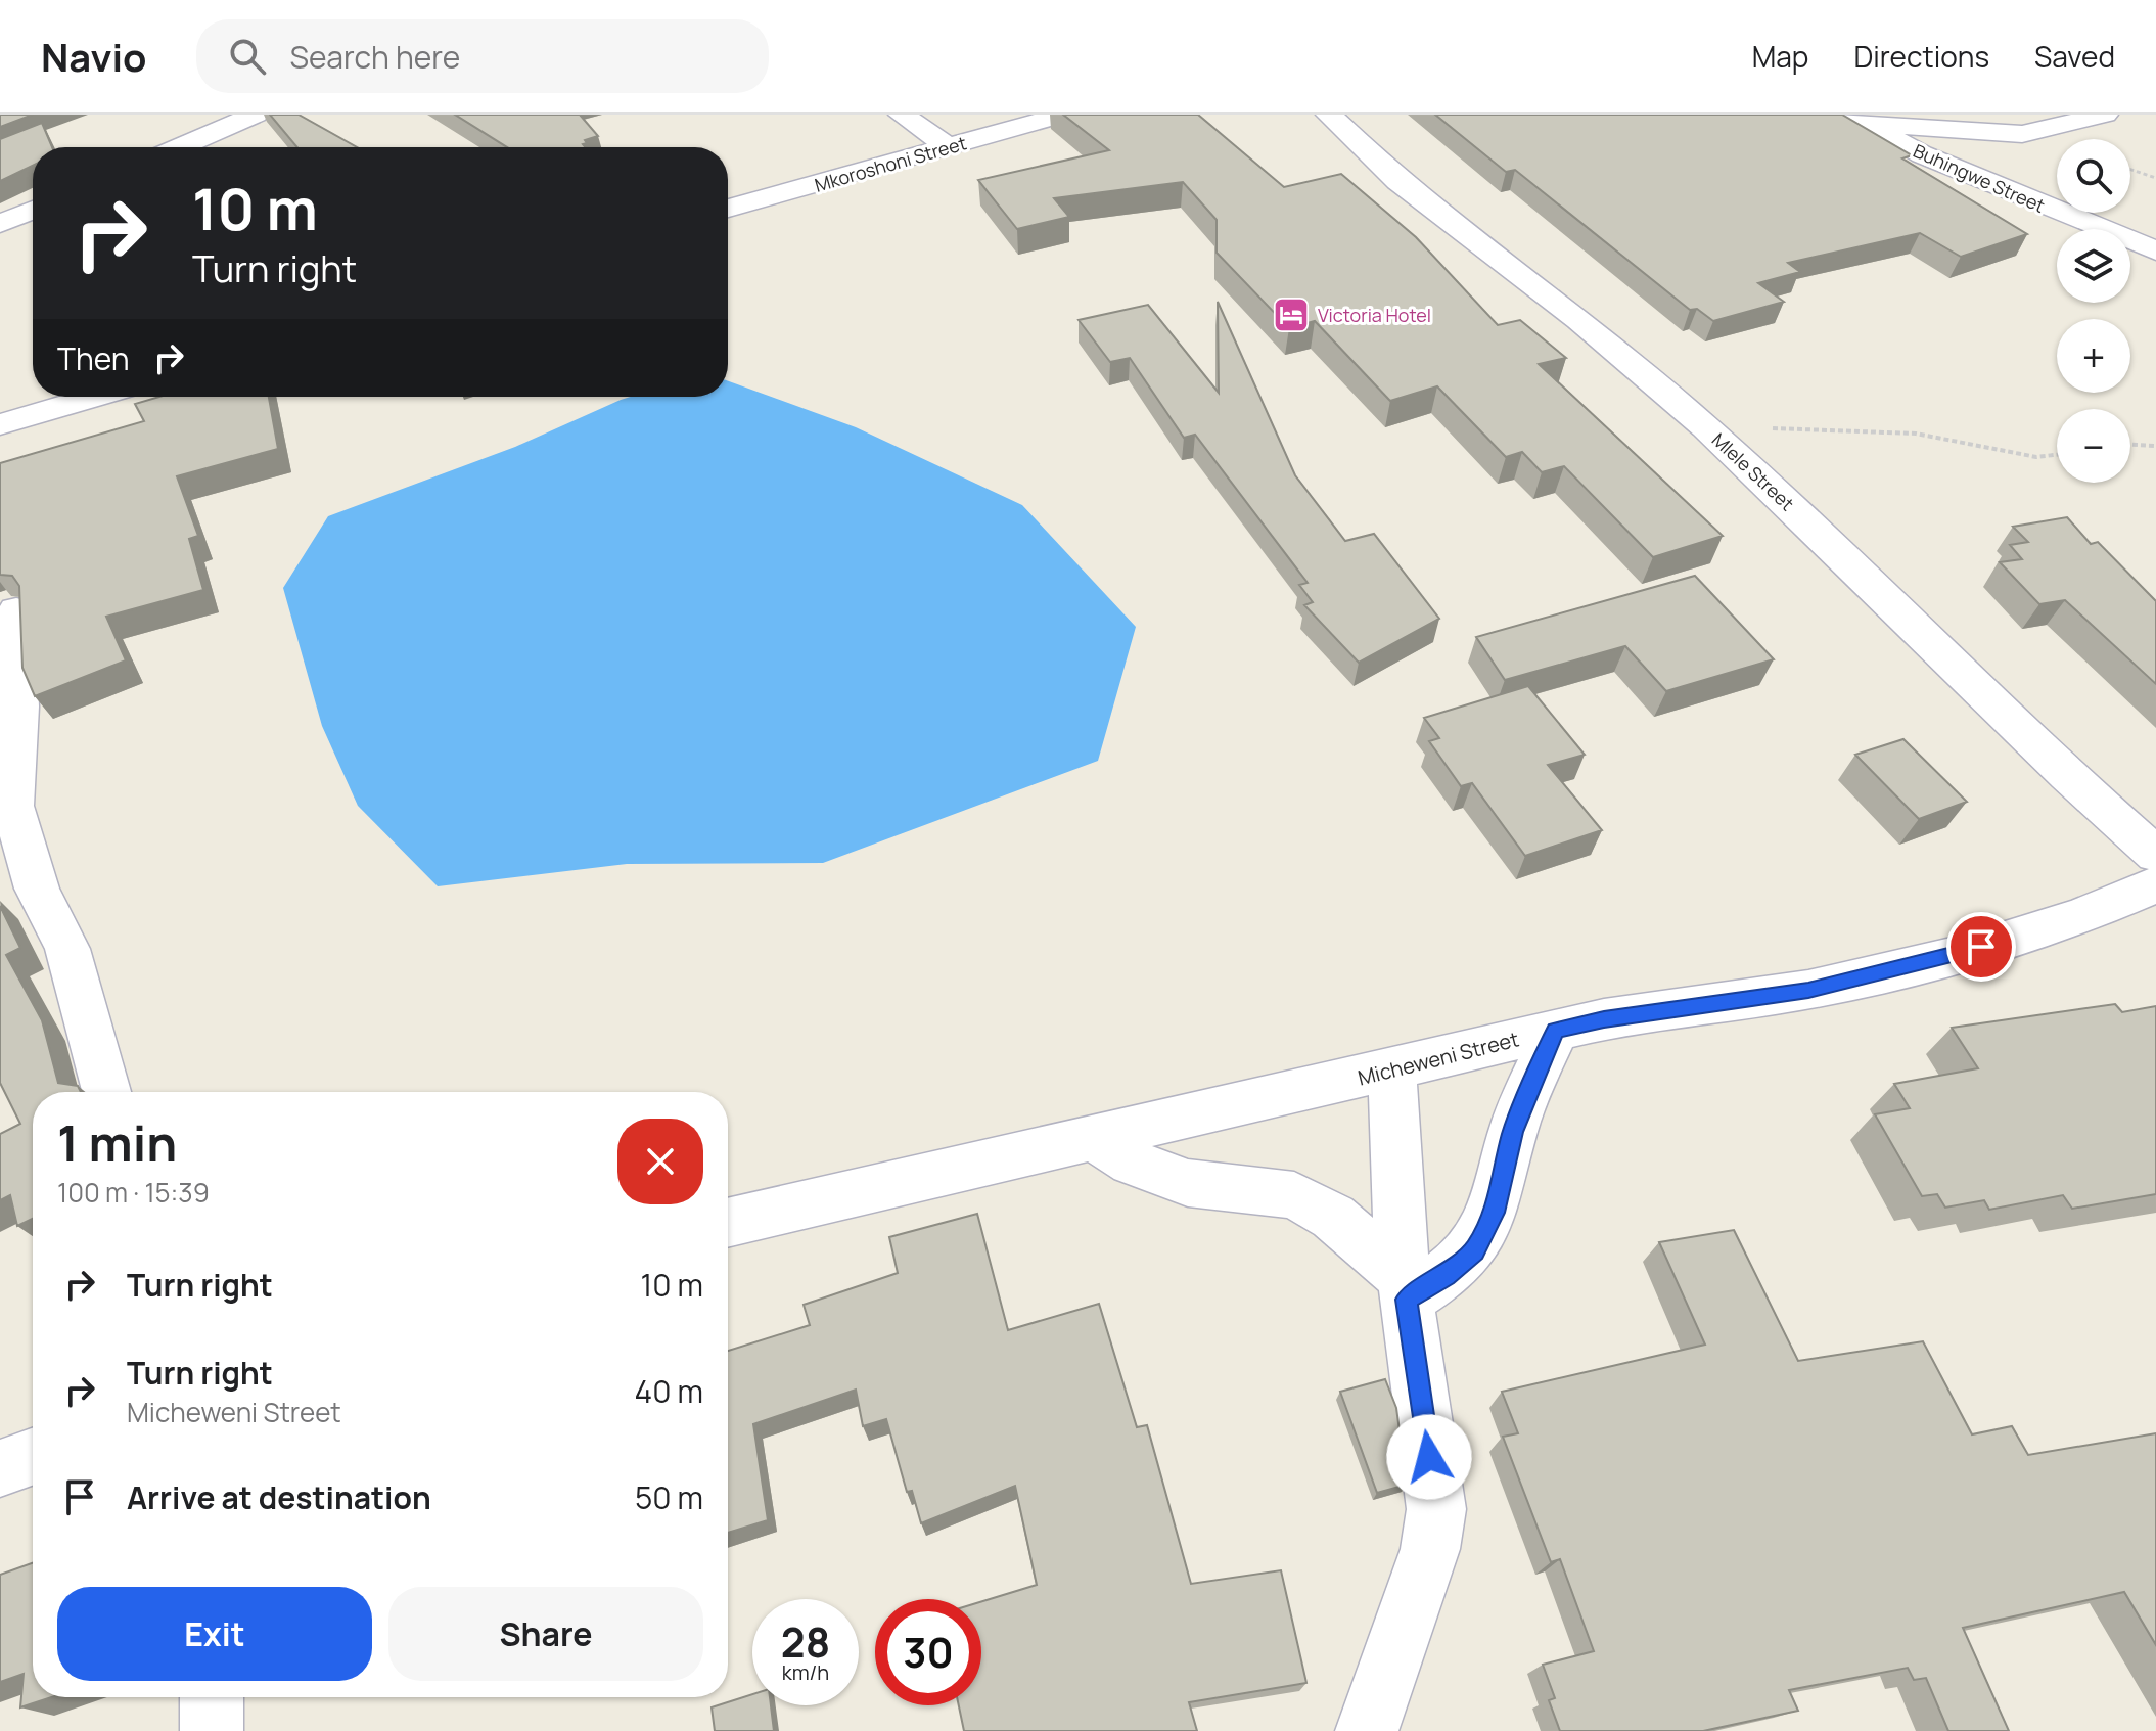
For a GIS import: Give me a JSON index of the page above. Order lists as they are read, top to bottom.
{
  "streets": {
    "street": [
      "Mkoroshoni Street",
      "Buhingwe Street",
      "Mlele Street",
      "Micheweni Street"
    ]
  },
  "places": {
    "hotel": ["Victoria Hotel"]
  },
  "page": {
    "header": "Navio",
    "search": "Search here",
    "nav": ["Map", "Directions", "Saved"],
    "map_buttons": ["+", "−"],
    "turn": ["10 m", "Turn right"],
    "then": "Then",
    "heading": ["1 min", "100 m · 15:39"],
    "list": [
      {
        "name": "Turn right",
        "value": "10 m"
      },
      {
        "name": "Turn right",
        "note": "Micheweni Street",
        "value": "40 m"
      },
      {
        "name": "Arrive at destination",
        "value": "50 m"
      }
    ],
    "buttons": ["Exit", "Share"],
    "speed": "28 km/h",
    "limit": "30"
  }
}
